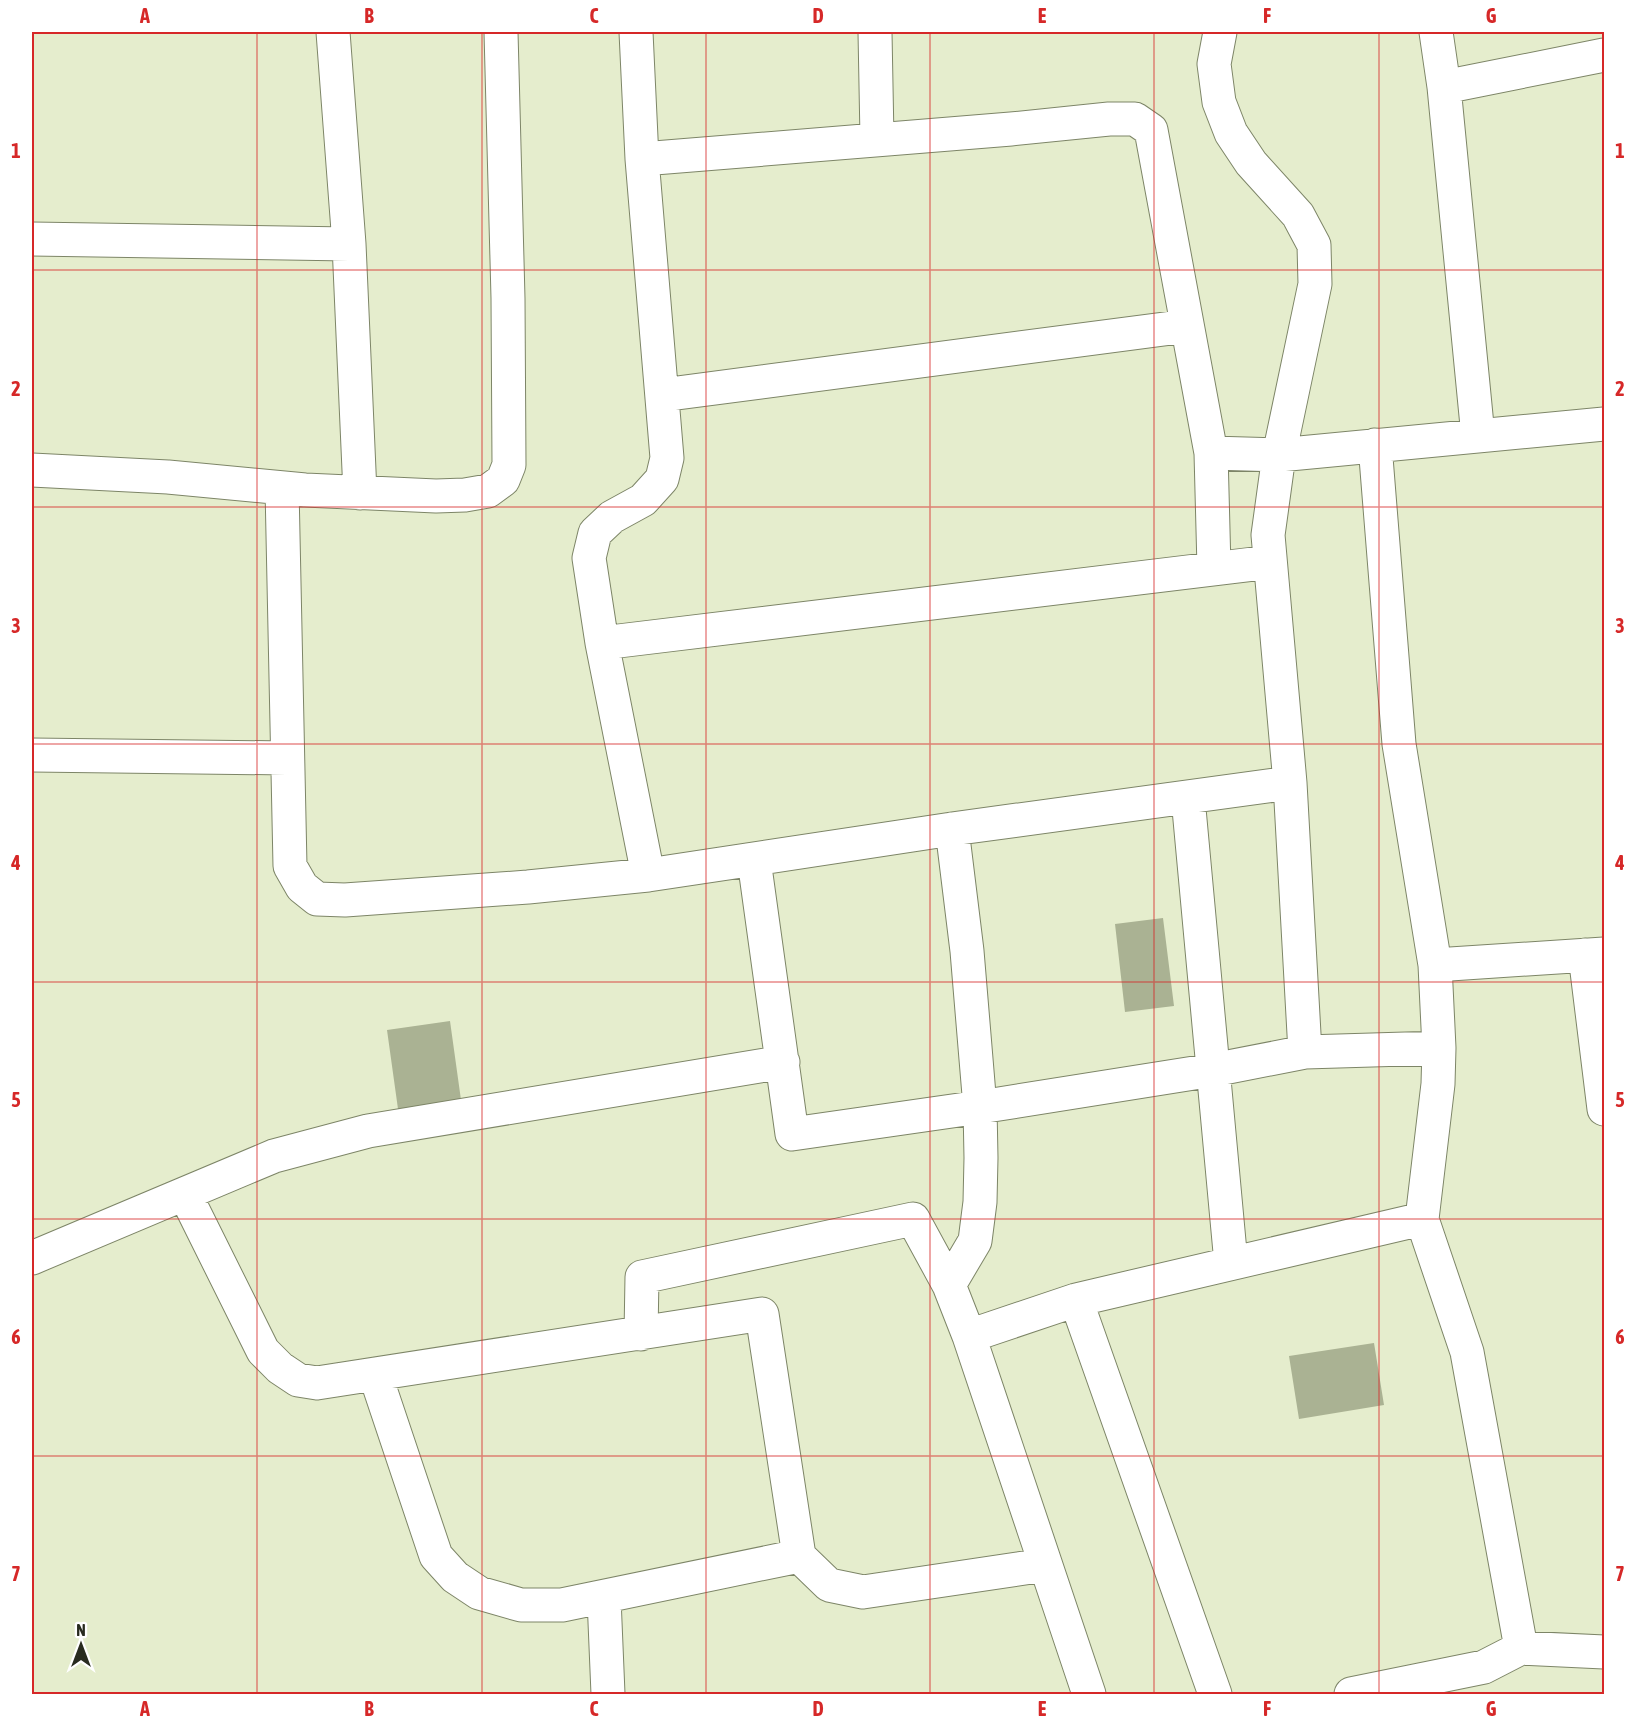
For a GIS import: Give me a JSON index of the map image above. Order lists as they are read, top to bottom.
{
  "north": "top",
  "grid": {
    "columns": [
      "A",
      "B",
      "C",
      "D",
      "E",
      "F",
      "G"
    ],
    "rows": [
      "1",
      "2",
      "3",
      "4",
      "5",
      "6",
      "7"
    ]
  }
}
